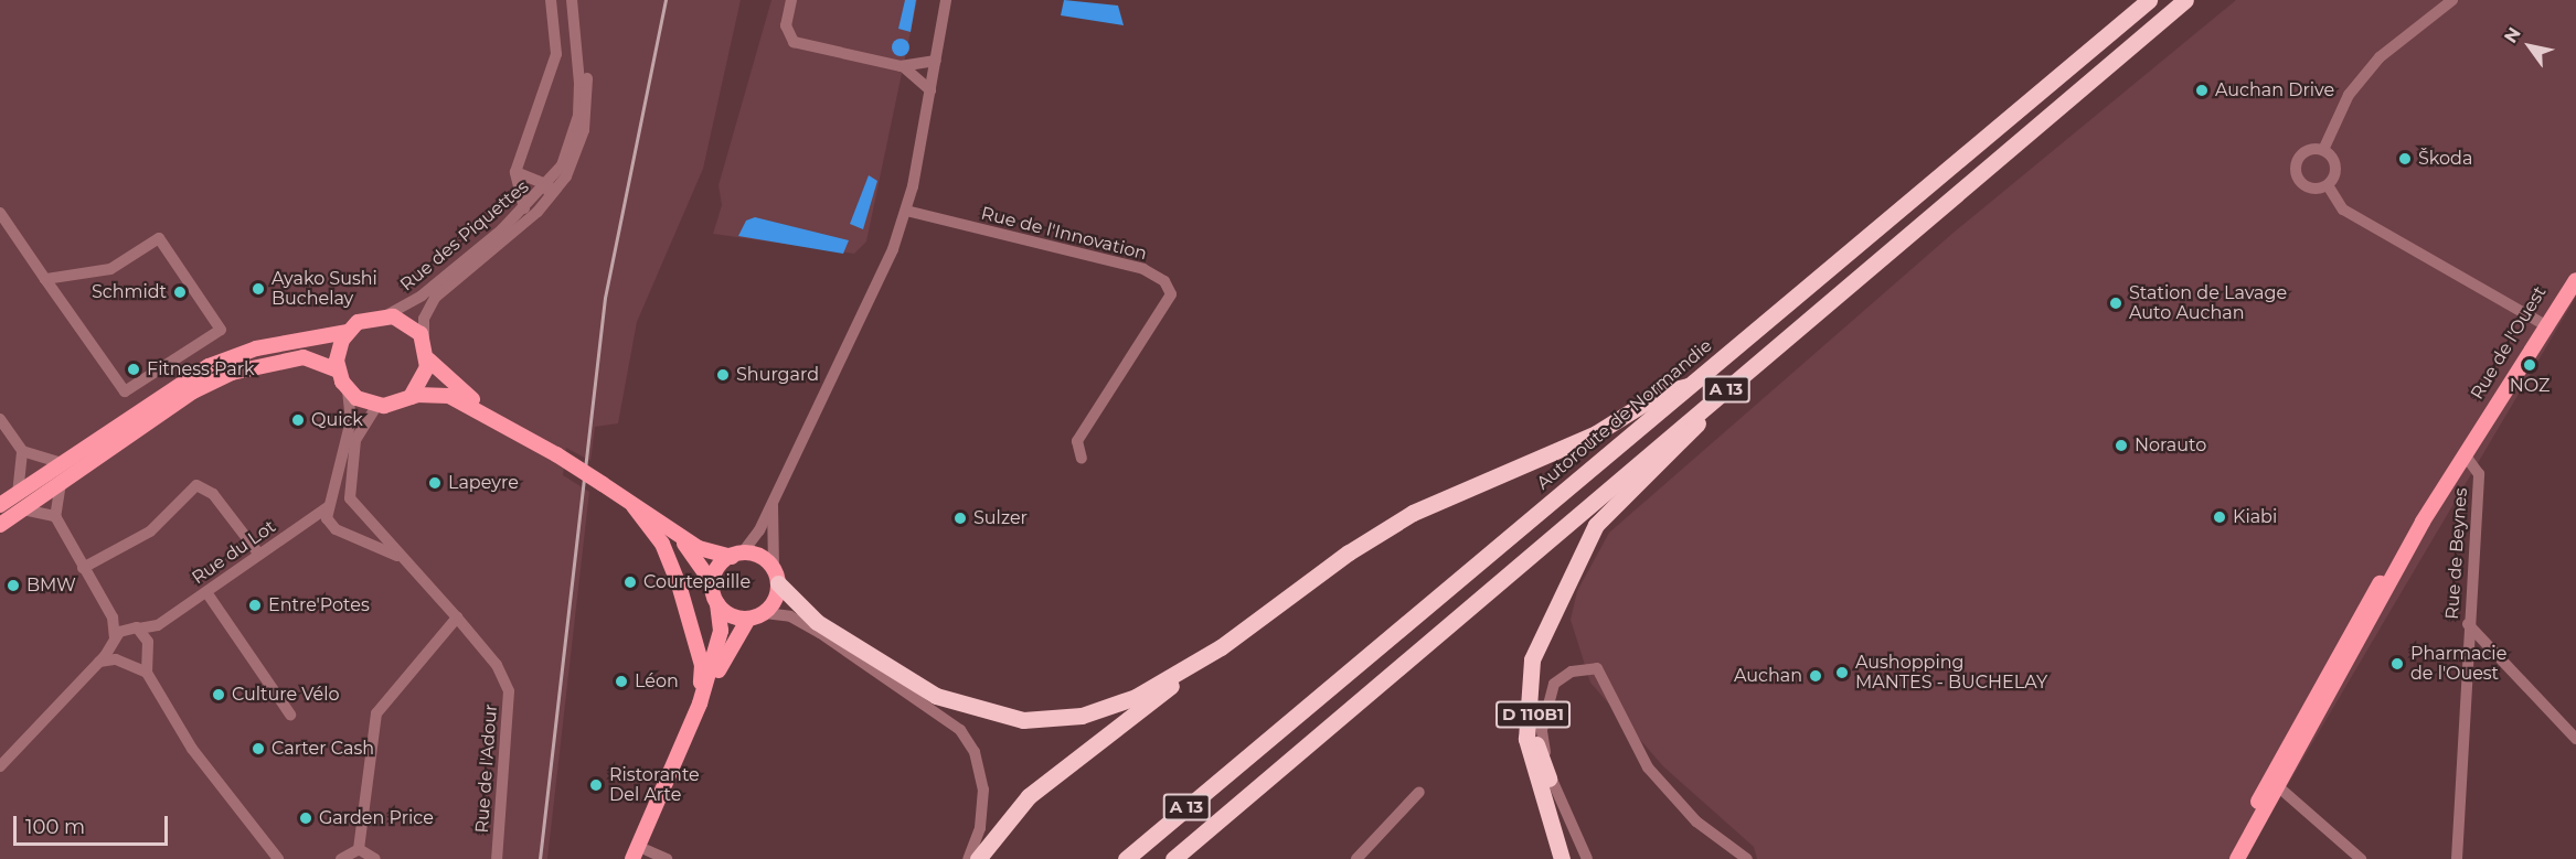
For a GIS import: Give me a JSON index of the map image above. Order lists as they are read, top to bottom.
{
  "streets": {
    "highway": ["A 13", "Autoroute de Normandie", "D 110B1"],
    "main road": ["Rue de l'Ouest"],
    "street": [
      "Rue de l'Innovation",
      "Rue des Piquettes",
      "Rue du Lot",
      "Rue de Beynes",
      "Rue de l'Adour"
    ]
  },
  "crossings": [
    ["Rue de l'Ouest", "Rue de Beynes"]
  ],
  "places": [
    "Auchan Drive",
    "Škoda",
    "Ayako Sushi Buchelay",
    "Schmidt",
    "Station de Lavage Auto Auchan",
    "NOZ",
    "Fitness Park",
    "Shurgard",
    "Quick",
    "Norauto",
    "Lapeyre",
    "Kiabi",
    "Sulzer",
    "Courtepaille",
    "BMW",
    "Entre'Potes",
    "Pharmacie de l'Ouest",
    "Aushopping MANTES - BUCHELAY",
    "Auchan",
    "Léon",
    "Culture Vélo",
    "Carter Cash",
    "Ristorante Del Arte",
    "Garden Price"
  ],
  "scale_bar": "100 m",
  "north": "top left"
}
